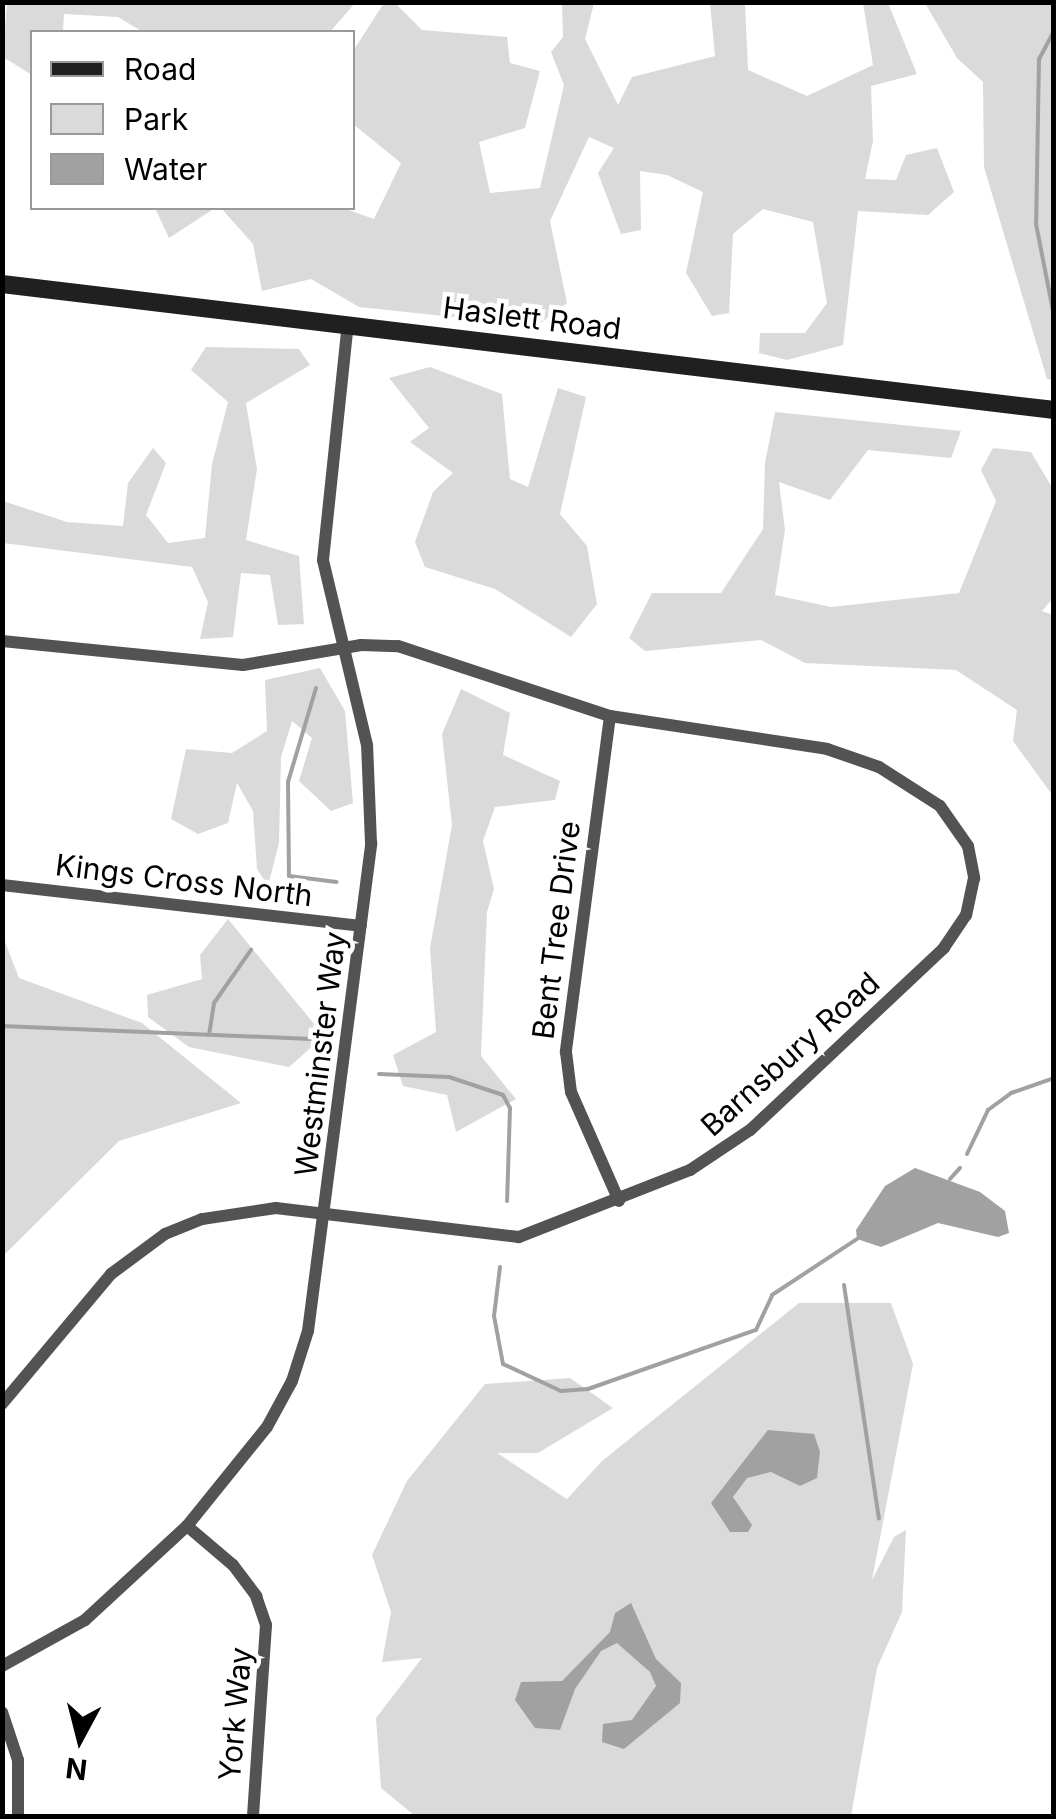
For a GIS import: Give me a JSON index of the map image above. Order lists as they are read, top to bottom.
{
  "streets": {
    "main road": ["Haslett Road"],
    "street": [
      "Kings Cross North",
      "Bent Tree Drive",
      "Westminster Way",
      "Barnsbury Road",
      "York Way"
    ]
  },
  "crossings": [
    ["Haslett Road", "Westminster Way"],
    ["Kings Cross North", "Westminster Way"],
    ["Bent Tree Drive", "Barnsbury Road"],
    ["Westminster Way", "Barnsbury Road"],
    ["Westminster Way", "York Way"]
  ],
  "legend": ["Road", "Park", "Water"],
  "north": "bottom"
}
